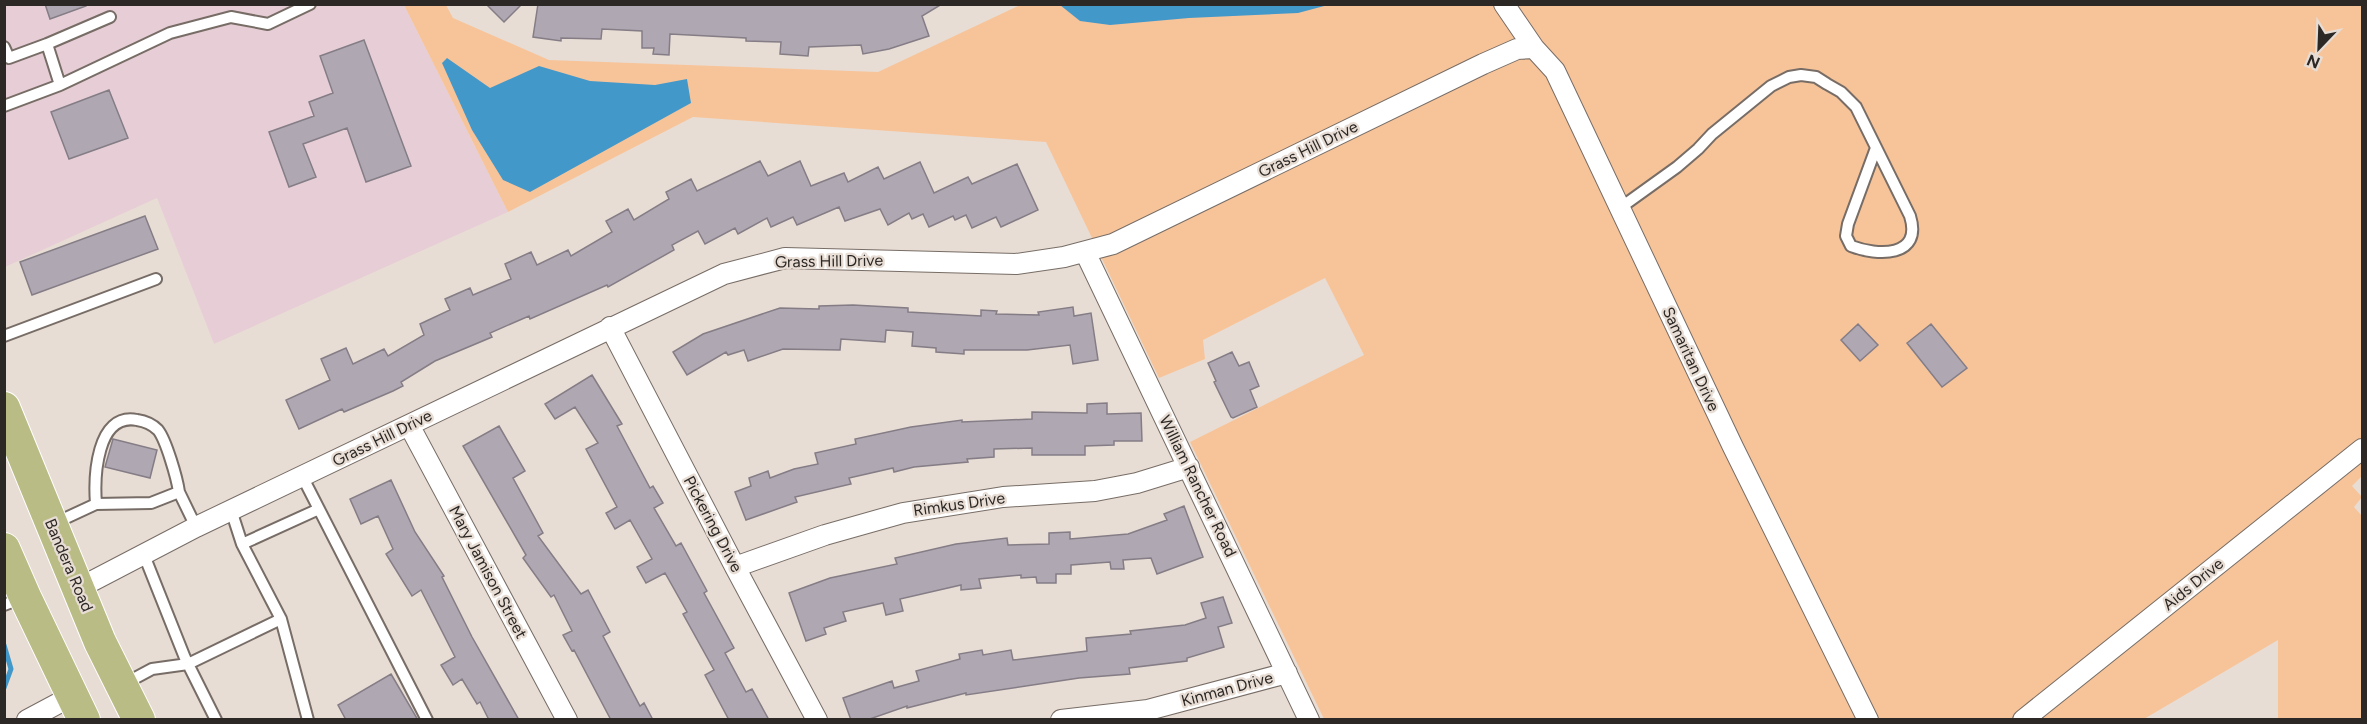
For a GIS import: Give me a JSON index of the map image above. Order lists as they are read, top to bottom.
{
  "streets": {
    "main road": ["Bandera Road"],
    "street": [
      "Grass Hill Drive",
      "Samaritan Drive",
      "William Rancher Road",
      "Rimkus Drive",
      "Pickering Drive",
      "Mary Jamison Street",
      "Aids Drive",
      "Kinman Drive"
    ]
  },
  "crossings": [
    ["Grass Hill Drive", "Samaritan Drive"],
    ["Grass Hill Drive", "William Rancher Road"],
    ["Grass Hill Drive", "Pickering Drive"],
    ["Grass Hill Drive", "Bandera Road"],
    ["Grass Hill Drive", "Mary Jamison Street"],
    ["William Rancher Road", "Rimkus Drive"],
    ["William Rancher Road", "Kinman Drive"],
    ["Rimkus Drive", "Pickering Drive"]
  ],
  "north": "bottom left"
}
